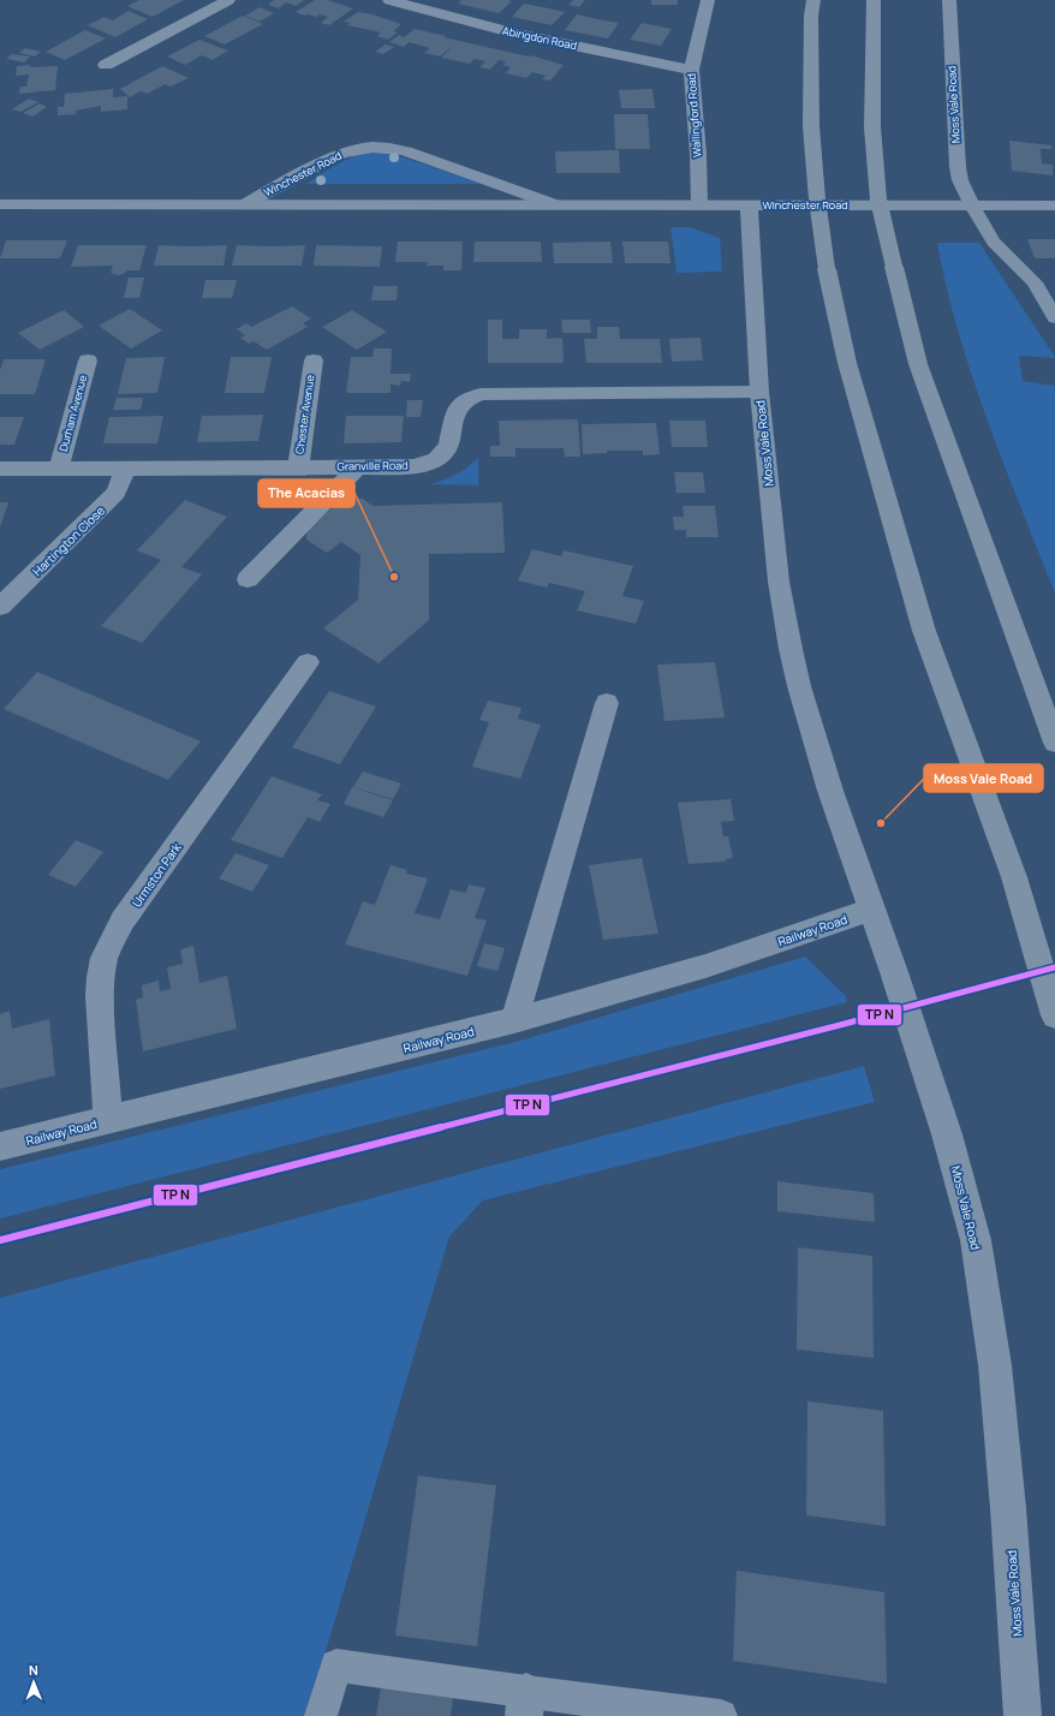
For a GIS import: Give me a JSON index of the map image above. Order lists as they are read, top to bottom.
{
  "streets": {
    "street": [
      "Abingdon Road",
      "Moss Vale Road",
      "Wallingford Road",
      "Winchester Road",
      "Durham Avenue",
      "Chester Avenue",
      "Granville Road",
      "Hartington Close",
      "Urmston Park",
      "Railway Road"
    ]
  },
  "crossings": [
    ["Abingdon Road", "Wallingford Road"],
    ["Moss Vale Road", "Winchester Road"],
    ["Moss Vale Road", "Granville Road"],
    ["Moss Vale Road", "Railway Road"],
    ["Wallingford Road", "Winchester Road"],
    ["Durham Avenue", "Granville Road"],
    ["Chester Avenue", "Granville Road"],
    ["Granville Road", "Hartington Close"],
    ["Urmston Park", "Railway Road"]
  ],
  "places": ["The Acacias", "Moss Vale Road"],
  "north": "top"
}
